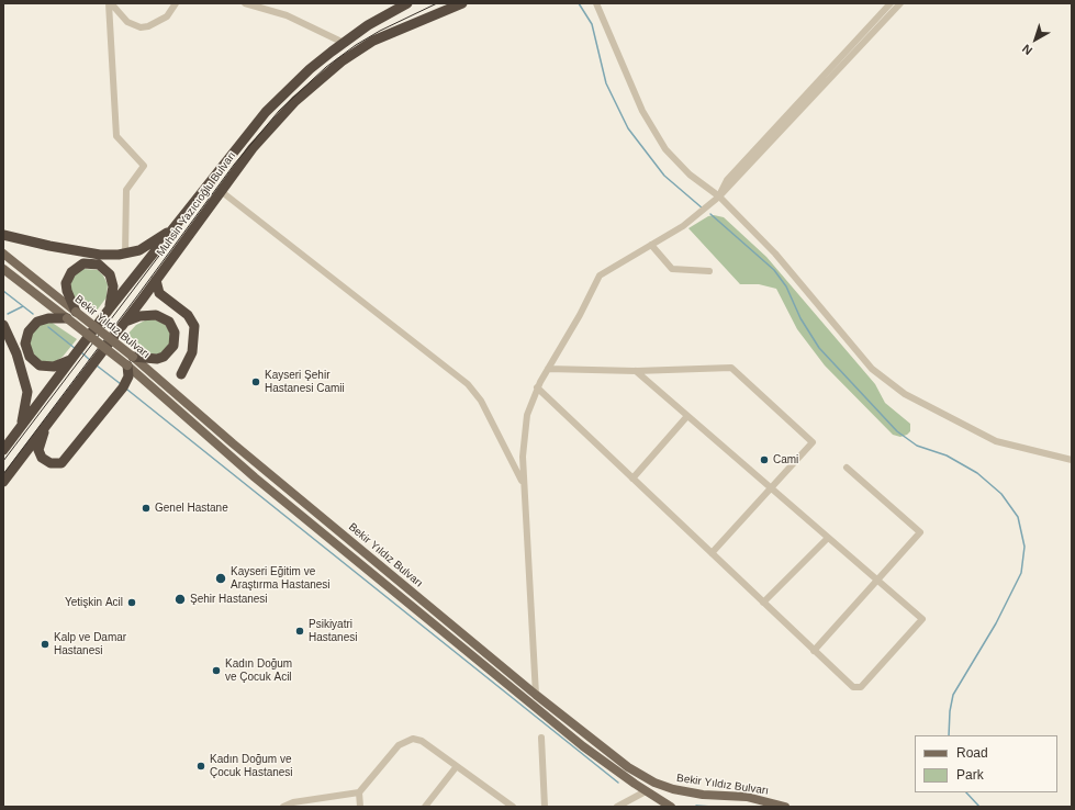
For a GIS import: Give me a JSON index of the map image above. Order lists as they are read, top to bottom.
{
  "streets": {
    "highway": ["Muhsin Yazıcıoğlu Bulvarı"],
    "main road": ["Bekir Yıldız Bulvarı"]
  },
  "places": [
    "Kayseri Şehir Hastanesi Camii",
    "Cami",
    "Genel Hastane",
    "Kayseri Eğitim ve Araştırma Hastanesi",
    "Şehir Hastanesi",
    "Yetişkin Acil",
    "Psikiyatri Hastanesi",
    "Kalp ve Damar Hastanesi",
    "Kadın Doğum ve Çocuk Acil",
    "Kadın Doğum ve Çocuk Hastanesi"
  ],
  "legend": ["Road", "Park"],
  "north": "bottom left"
}
